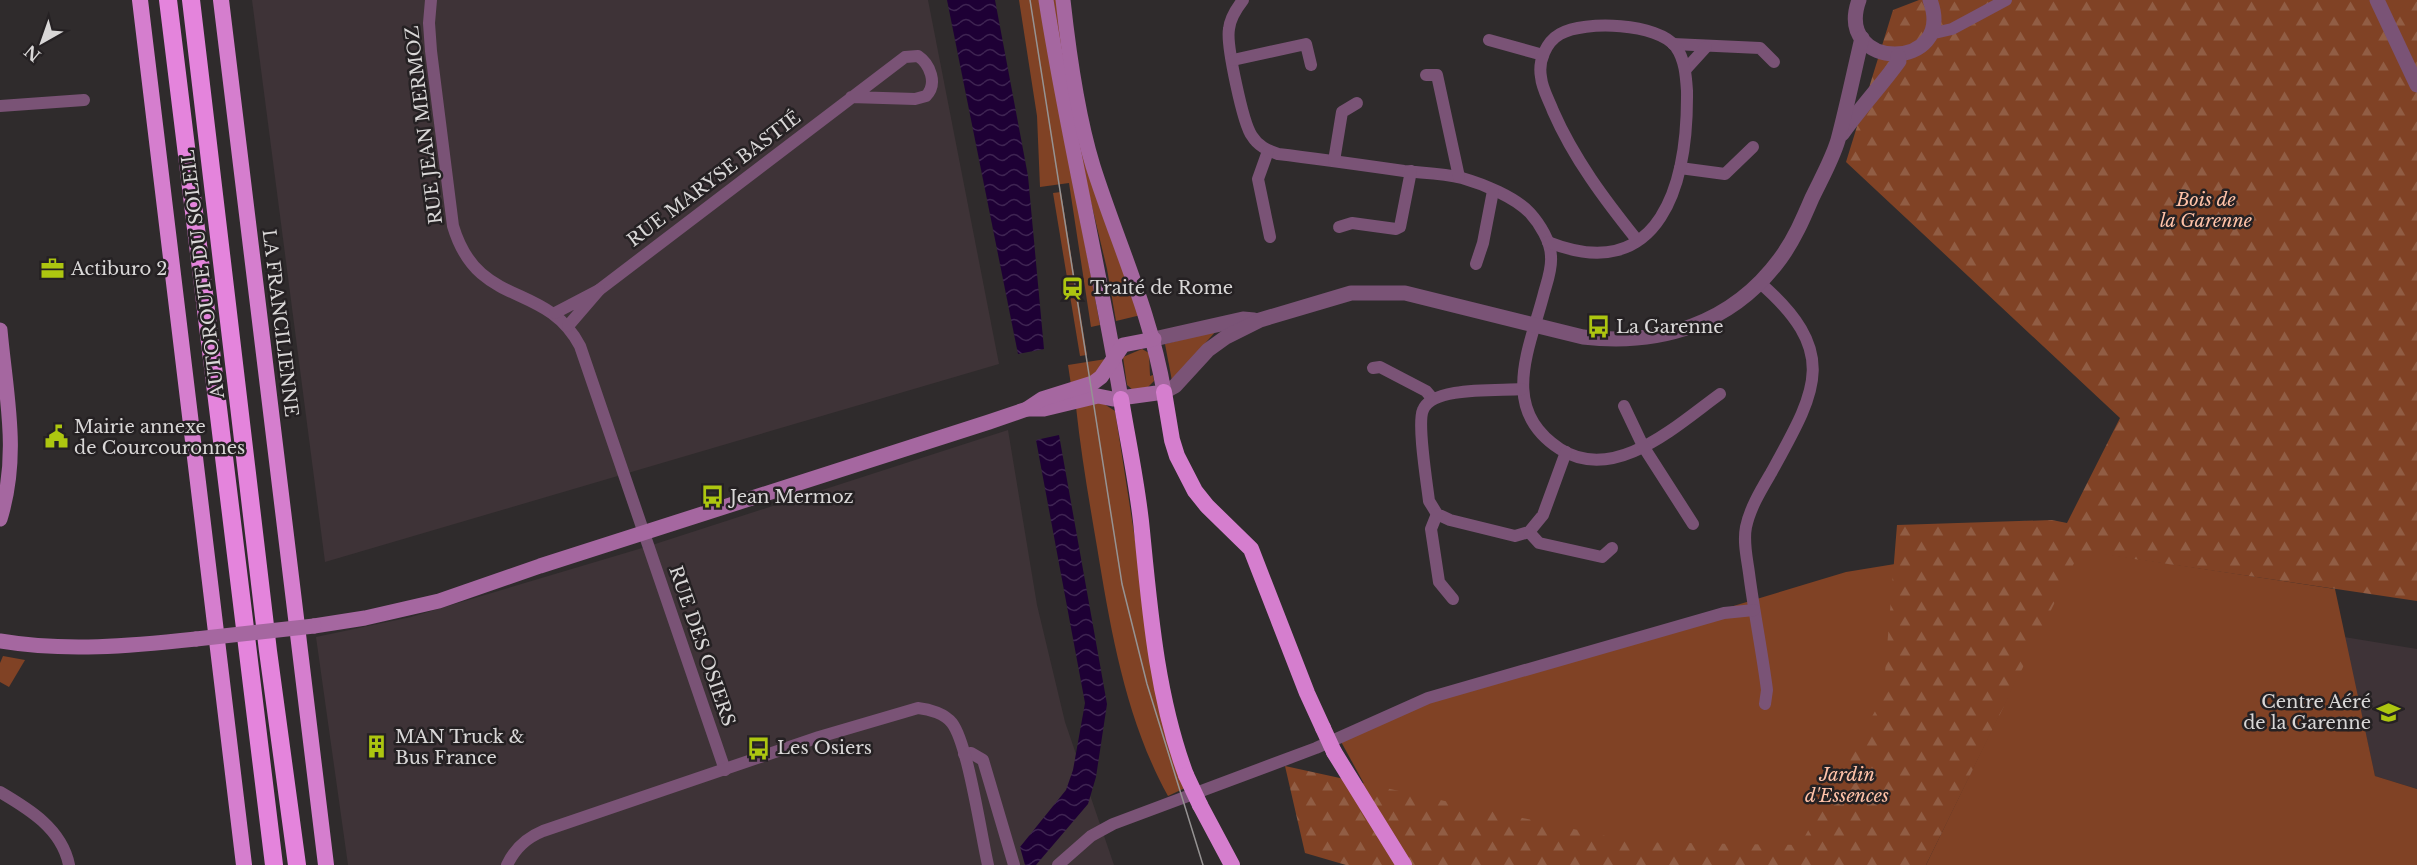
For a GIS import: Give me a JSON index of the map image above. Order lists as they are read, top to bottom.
{
  "streets": {
    "highway": ["AUTOROUTE DU SOLEIL", "LA FRANCILIENNE"],
    "street": ["RUE JEAN MERMOZ", "RUE MARYSE BASTIÉ", "RUE DES OSIERS"]
  },
  "crossings": [
    ["RUE JEAN MERMOZ", "RUE MARYSE BASTIÉ"],
    ["RUE JEAN MERMOZ", "RUE DES OSIERS"]
  ],
  "parks": ["Bois de la Garenne", "Jardin d'Essences"],
  "places": {
    "office": ["Actiburo 2"],
    "station": ["Traité de Rome"],
    "bus stop": ["La Garenne", "Jean Mermoz", "Les Osiers"],
    "public building": ["Mairie annexe de Courcouronnes"],
    "school or university": ["Centre Aéré de la Garenne"],
    "building": ["MAN Truck & Bus France"]
  },
  "north": "bottom left"
}
